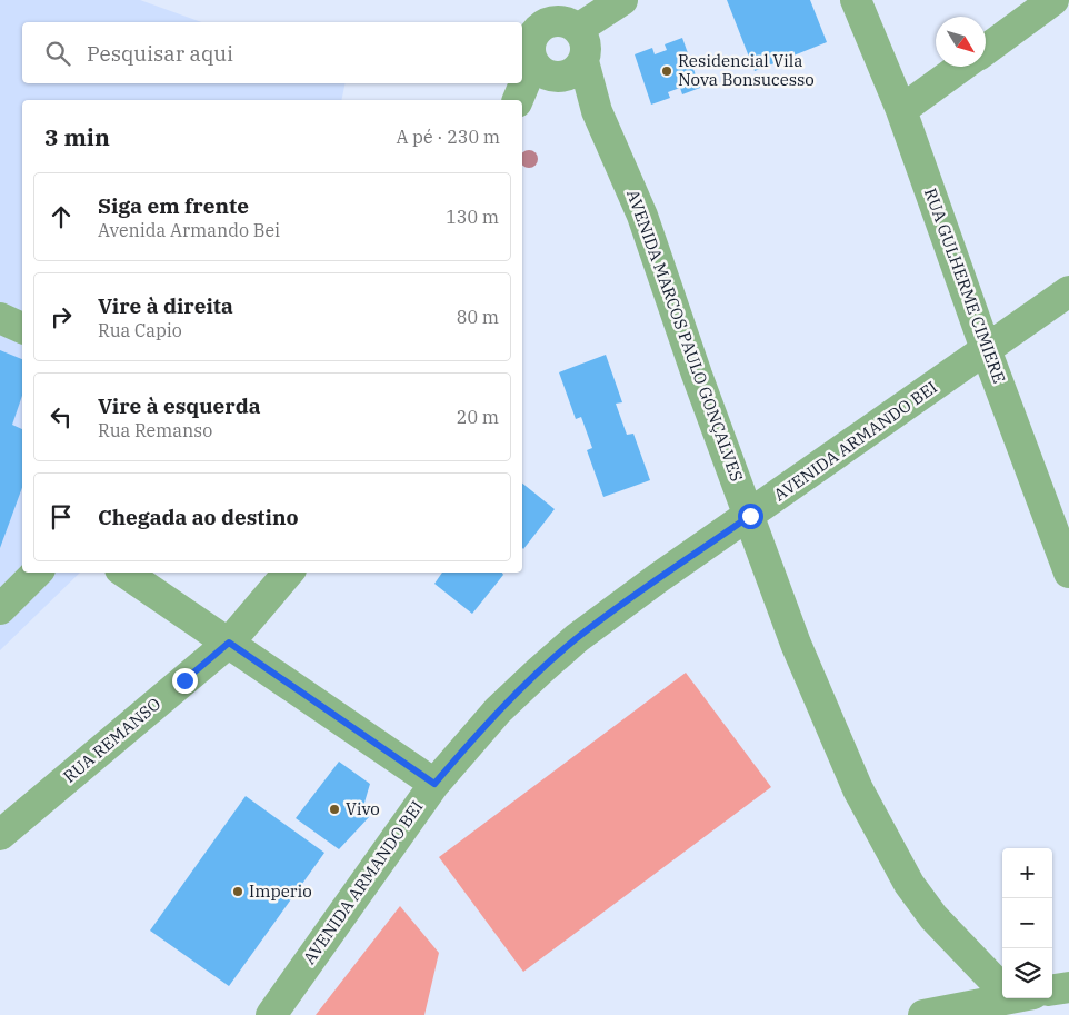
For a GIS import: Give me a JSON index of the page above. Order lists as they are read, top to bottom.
{
  "streets": {
    "street": [
      "RUA GULHERME CIMIERE",
      "AVENIDA MARCOS PAULO GONÇALVES",
      "AVENIDA ARMANDO BEI",
      "RUA REMANSO"
    ]
  },
  "crossings": [
    ["RUA GULHERME CIMIERE", "AVENIDA ARMANDO BEI"],
    ["AVENIDA MARCOS PAULO GONÇALVES", "AVENIDA ARMANDO BEI"]
  ],
  "places": ["Residencial Vila Nova Bonsucesso", "Vivo", "Imperio"],
  "north": "bottom right",
  "page": {
    "search": "Pesquisar aqui",
    "heading": ["3 min", "A pé · 230 m"],
    "list": [
      ["Siga em frente", "Avenida Armando Bei", "130 m"],
      ["Vire à direita", "Rua Capio", "80 m"],
      ["Vire à esquerda", "Rua Remanso", "20 m"],
      "Chegada ao destino"
    ],
    "map_buttons": ["+", "−"]
  }
}
